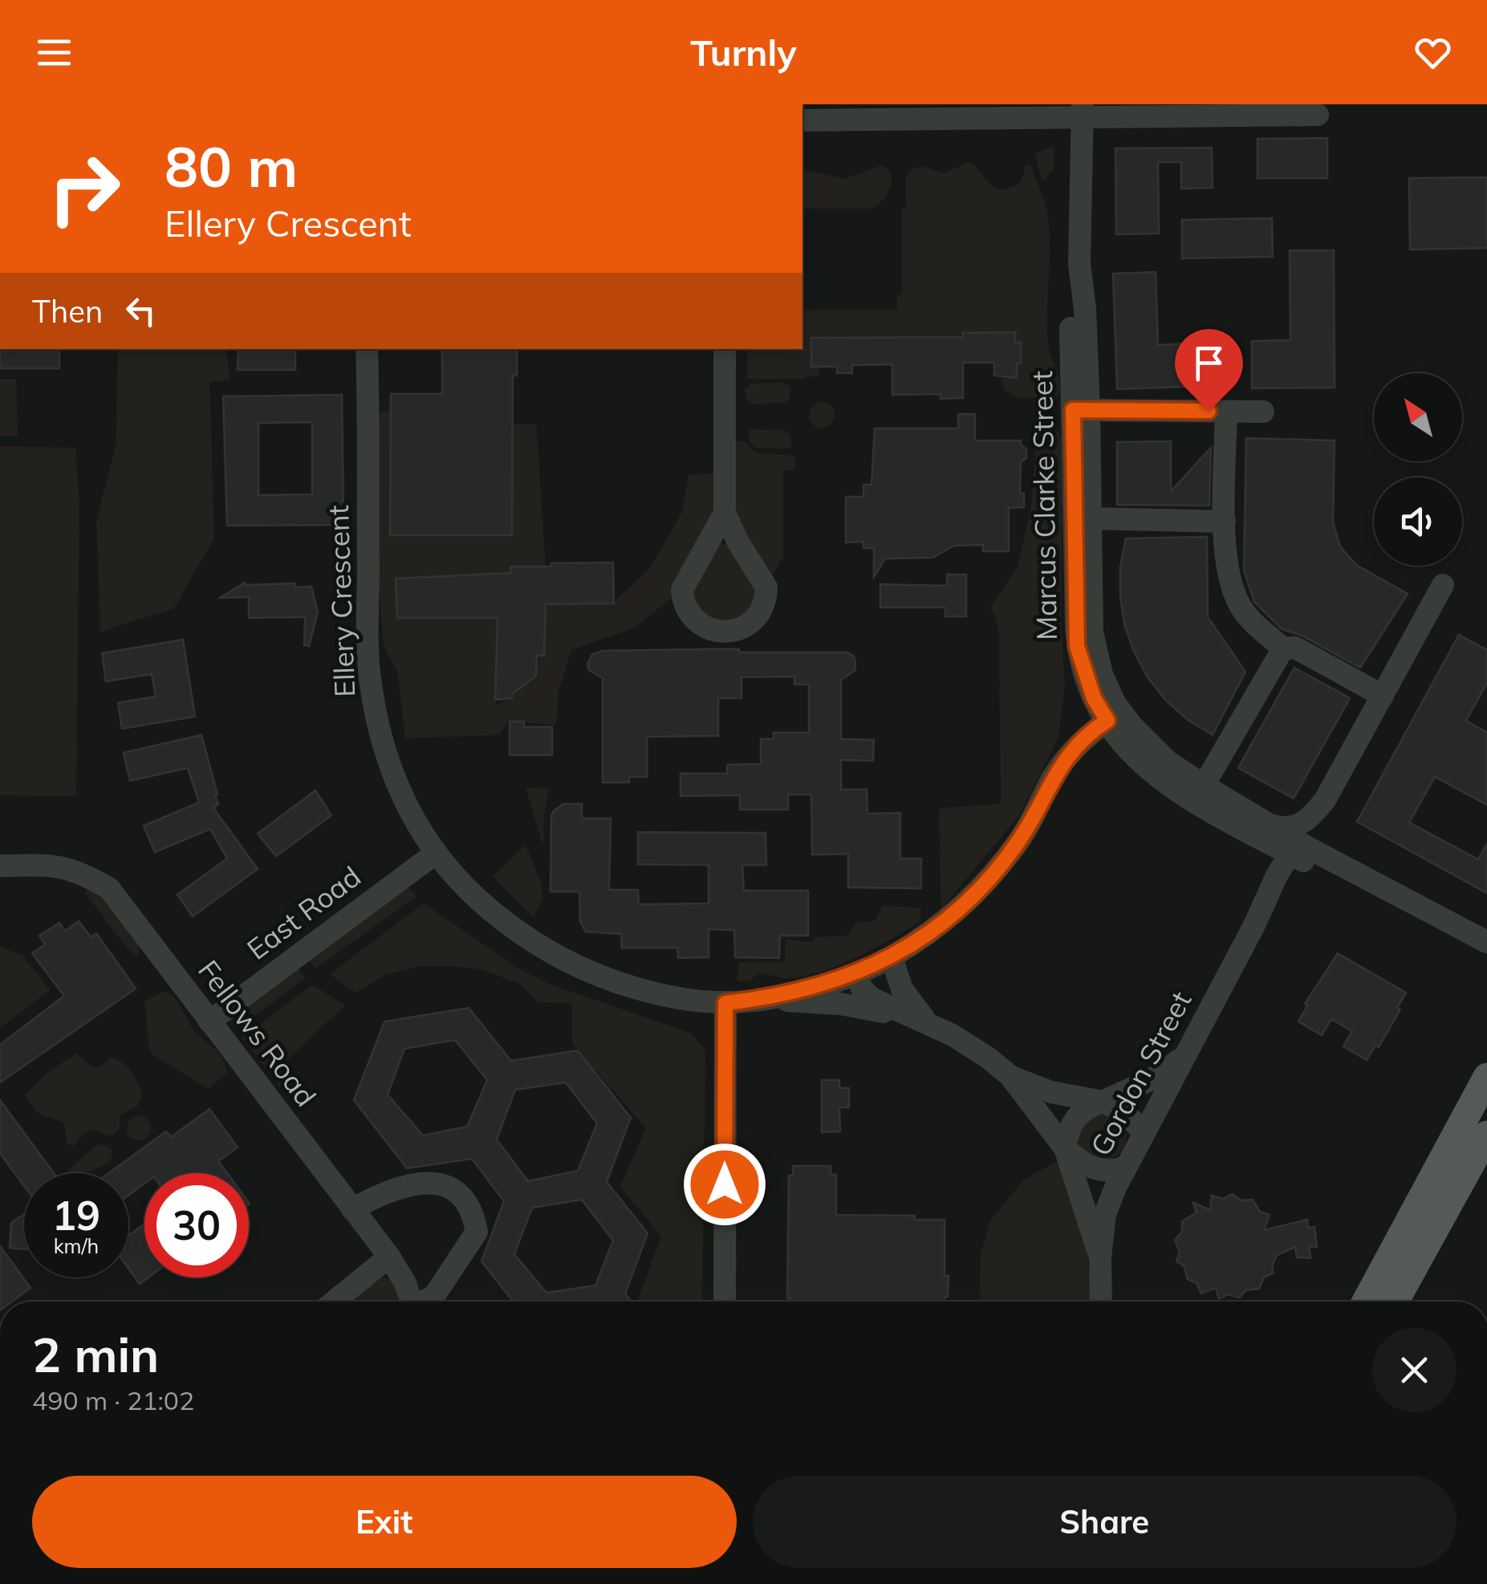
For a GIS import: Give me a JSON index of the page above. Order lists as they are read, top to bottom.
{
  "streets": {
    "street": [
      "Marcus Clarke Street",
      "Ellery Crescent",
      "East Road",
      "Fellows Road",
      "Gordon Street"
    ]
  },
  "crossings": [
    ["Marcus Clarke Street", "Ellery Crescent"],
    ["Marcus Clarke Street", "Gordon Street"],
    ["Ellery Crescent", "East Road"],
    ["East Road", "Fellows Road"]
  ],
  "north": "top left",
  "page": {
    "header": "Turnly",
    "turn": ["80 m", "Ellery Crescent"],
    "then": "Then",
    "speed": "19 km/h",
    "limit": "30",
    "heading": ["2 min", "490 m · 21:02"],
    "buttons": ["Exit", "Share"]
  }
}
